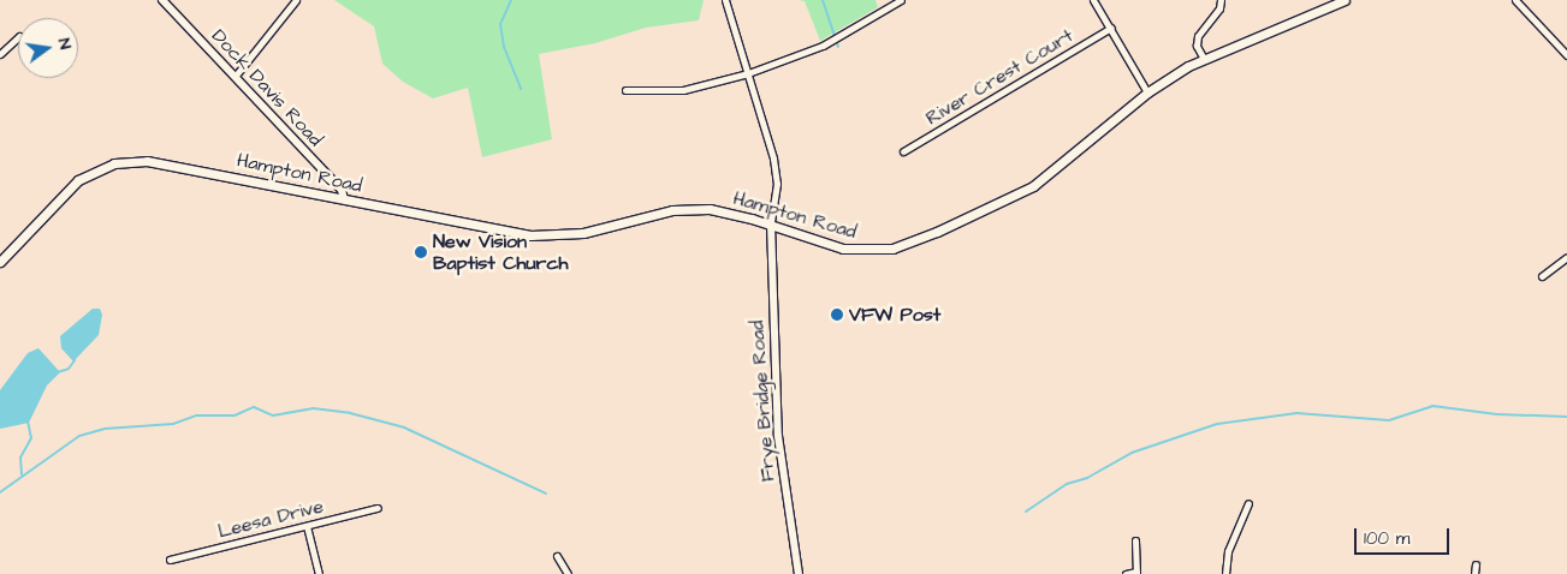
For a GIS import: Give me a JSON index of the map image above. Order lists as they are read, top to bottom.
{
  "streets": {
    "main road": ["Hampton Road"],
    "street": [
      "River Crest Court",
      "Dock Davis Road",
      "Frye Bridge Road",
      "Leesa Drive"
    ]
  },
  "crossings": [
    ["Dock Davis Road", "Hampton Road"],
    ["Hampton Road", "Frye Bridge Road"]
  ],
  "places": ["New Vision Baptist Church", "VFW Post"],
  "scale_bar": "100 m",
  "north": "right"
}
